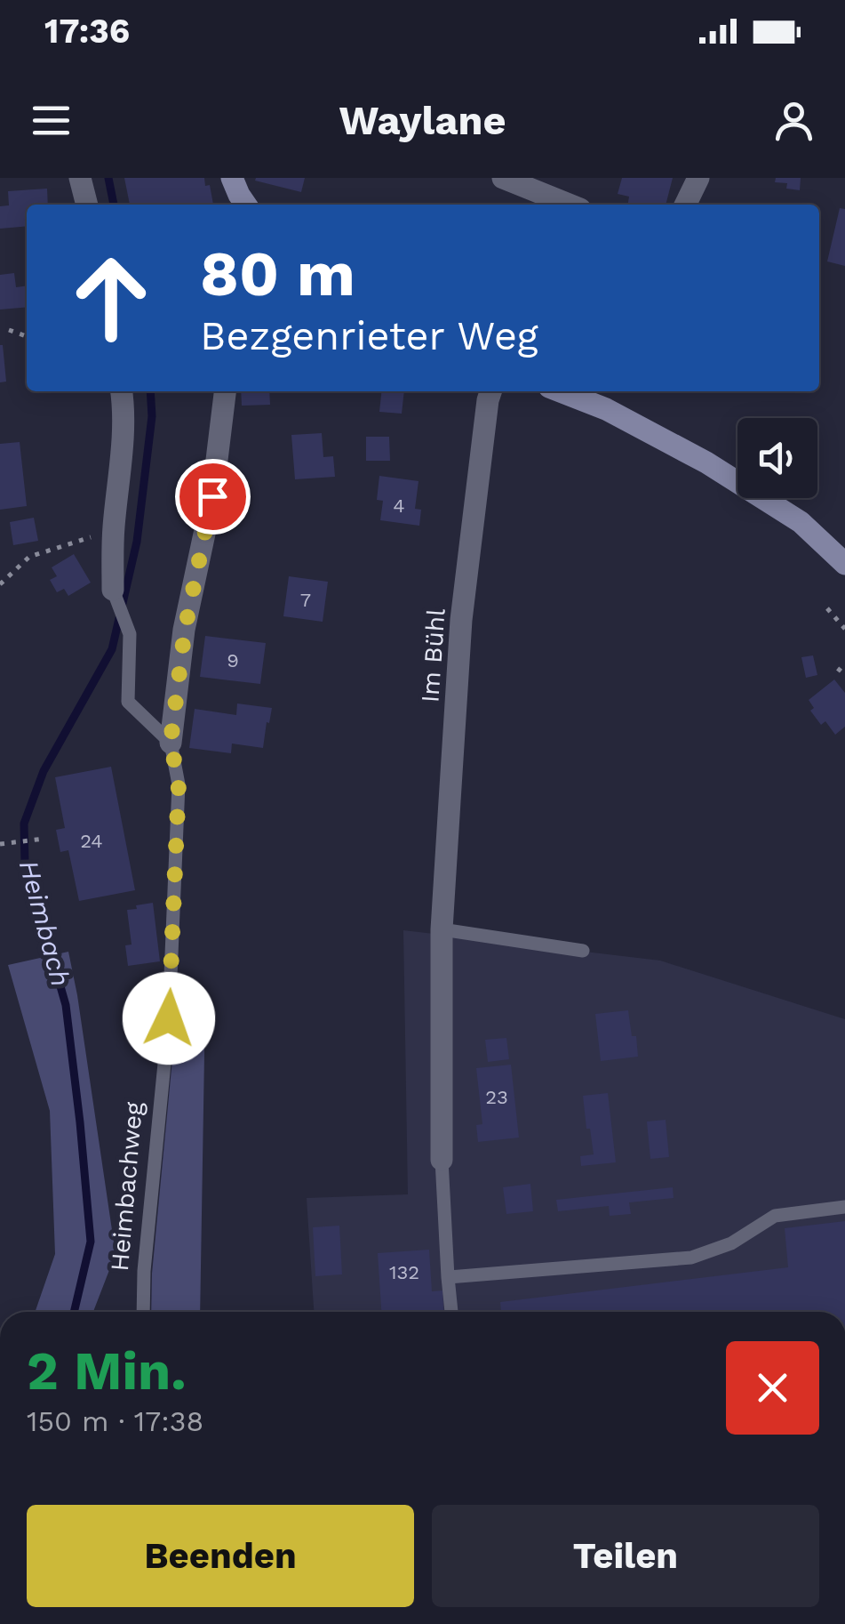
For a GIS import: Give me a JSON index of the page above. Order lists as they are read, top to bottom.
{
  "streets": {
    "street": ["Im Bühl"],
    "lane": ["Heimbachweg"]
  },
  "water": ["Heimbach"],
  "house_numbers": [
    "4",
    "7",
    "9",
    "24",
    "23",
    "132"
  ],
  "page": {
    "status": "17:36",
    "header": "Waylane",
    "turn": ["80 m", "Bezgenrieter Weg"],
    "heading": ["2 Min.", "150 m · 17:38"],
    "buttons": ["Beenden", "Teilen"]
  }
}
